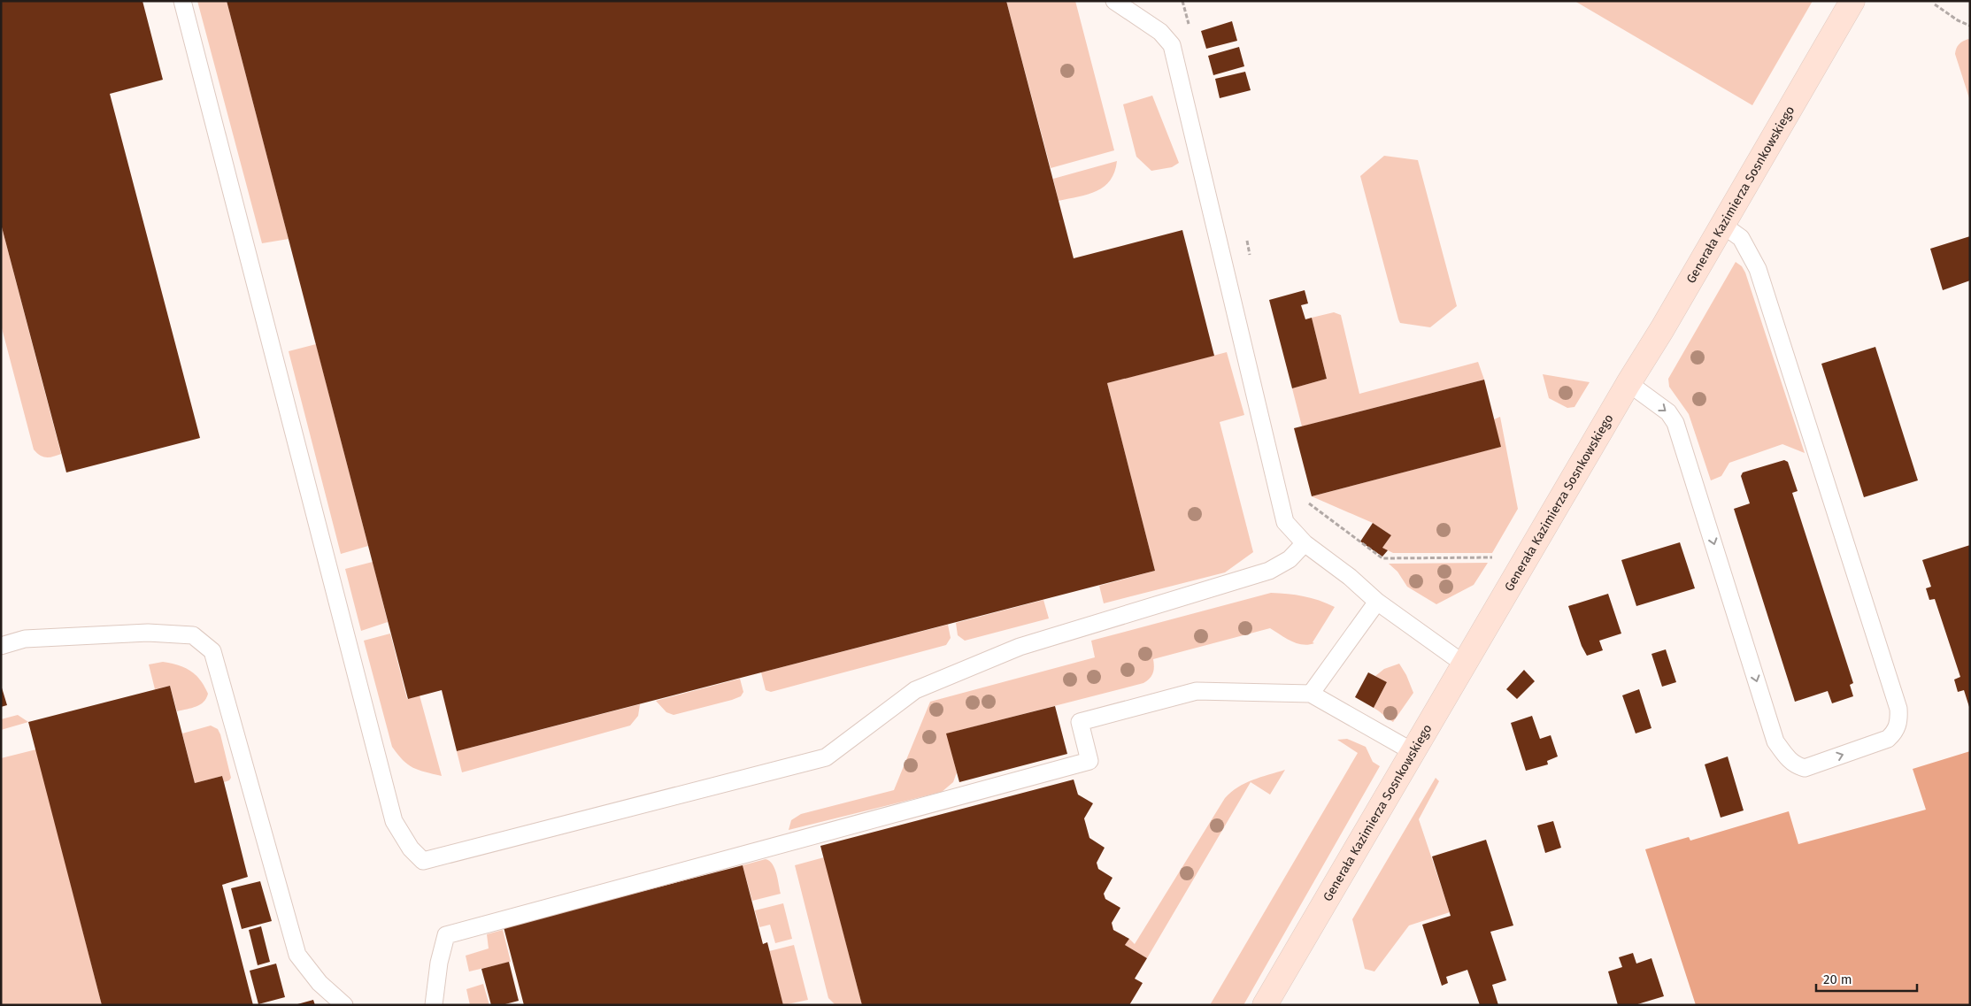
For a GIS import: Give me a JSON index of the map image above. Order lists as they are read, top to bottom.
{
  "streets": {
    "street": ["Generała Kazimierza Sosnkowskiego"]
  },
  "scale_bar": "20 m"
}
